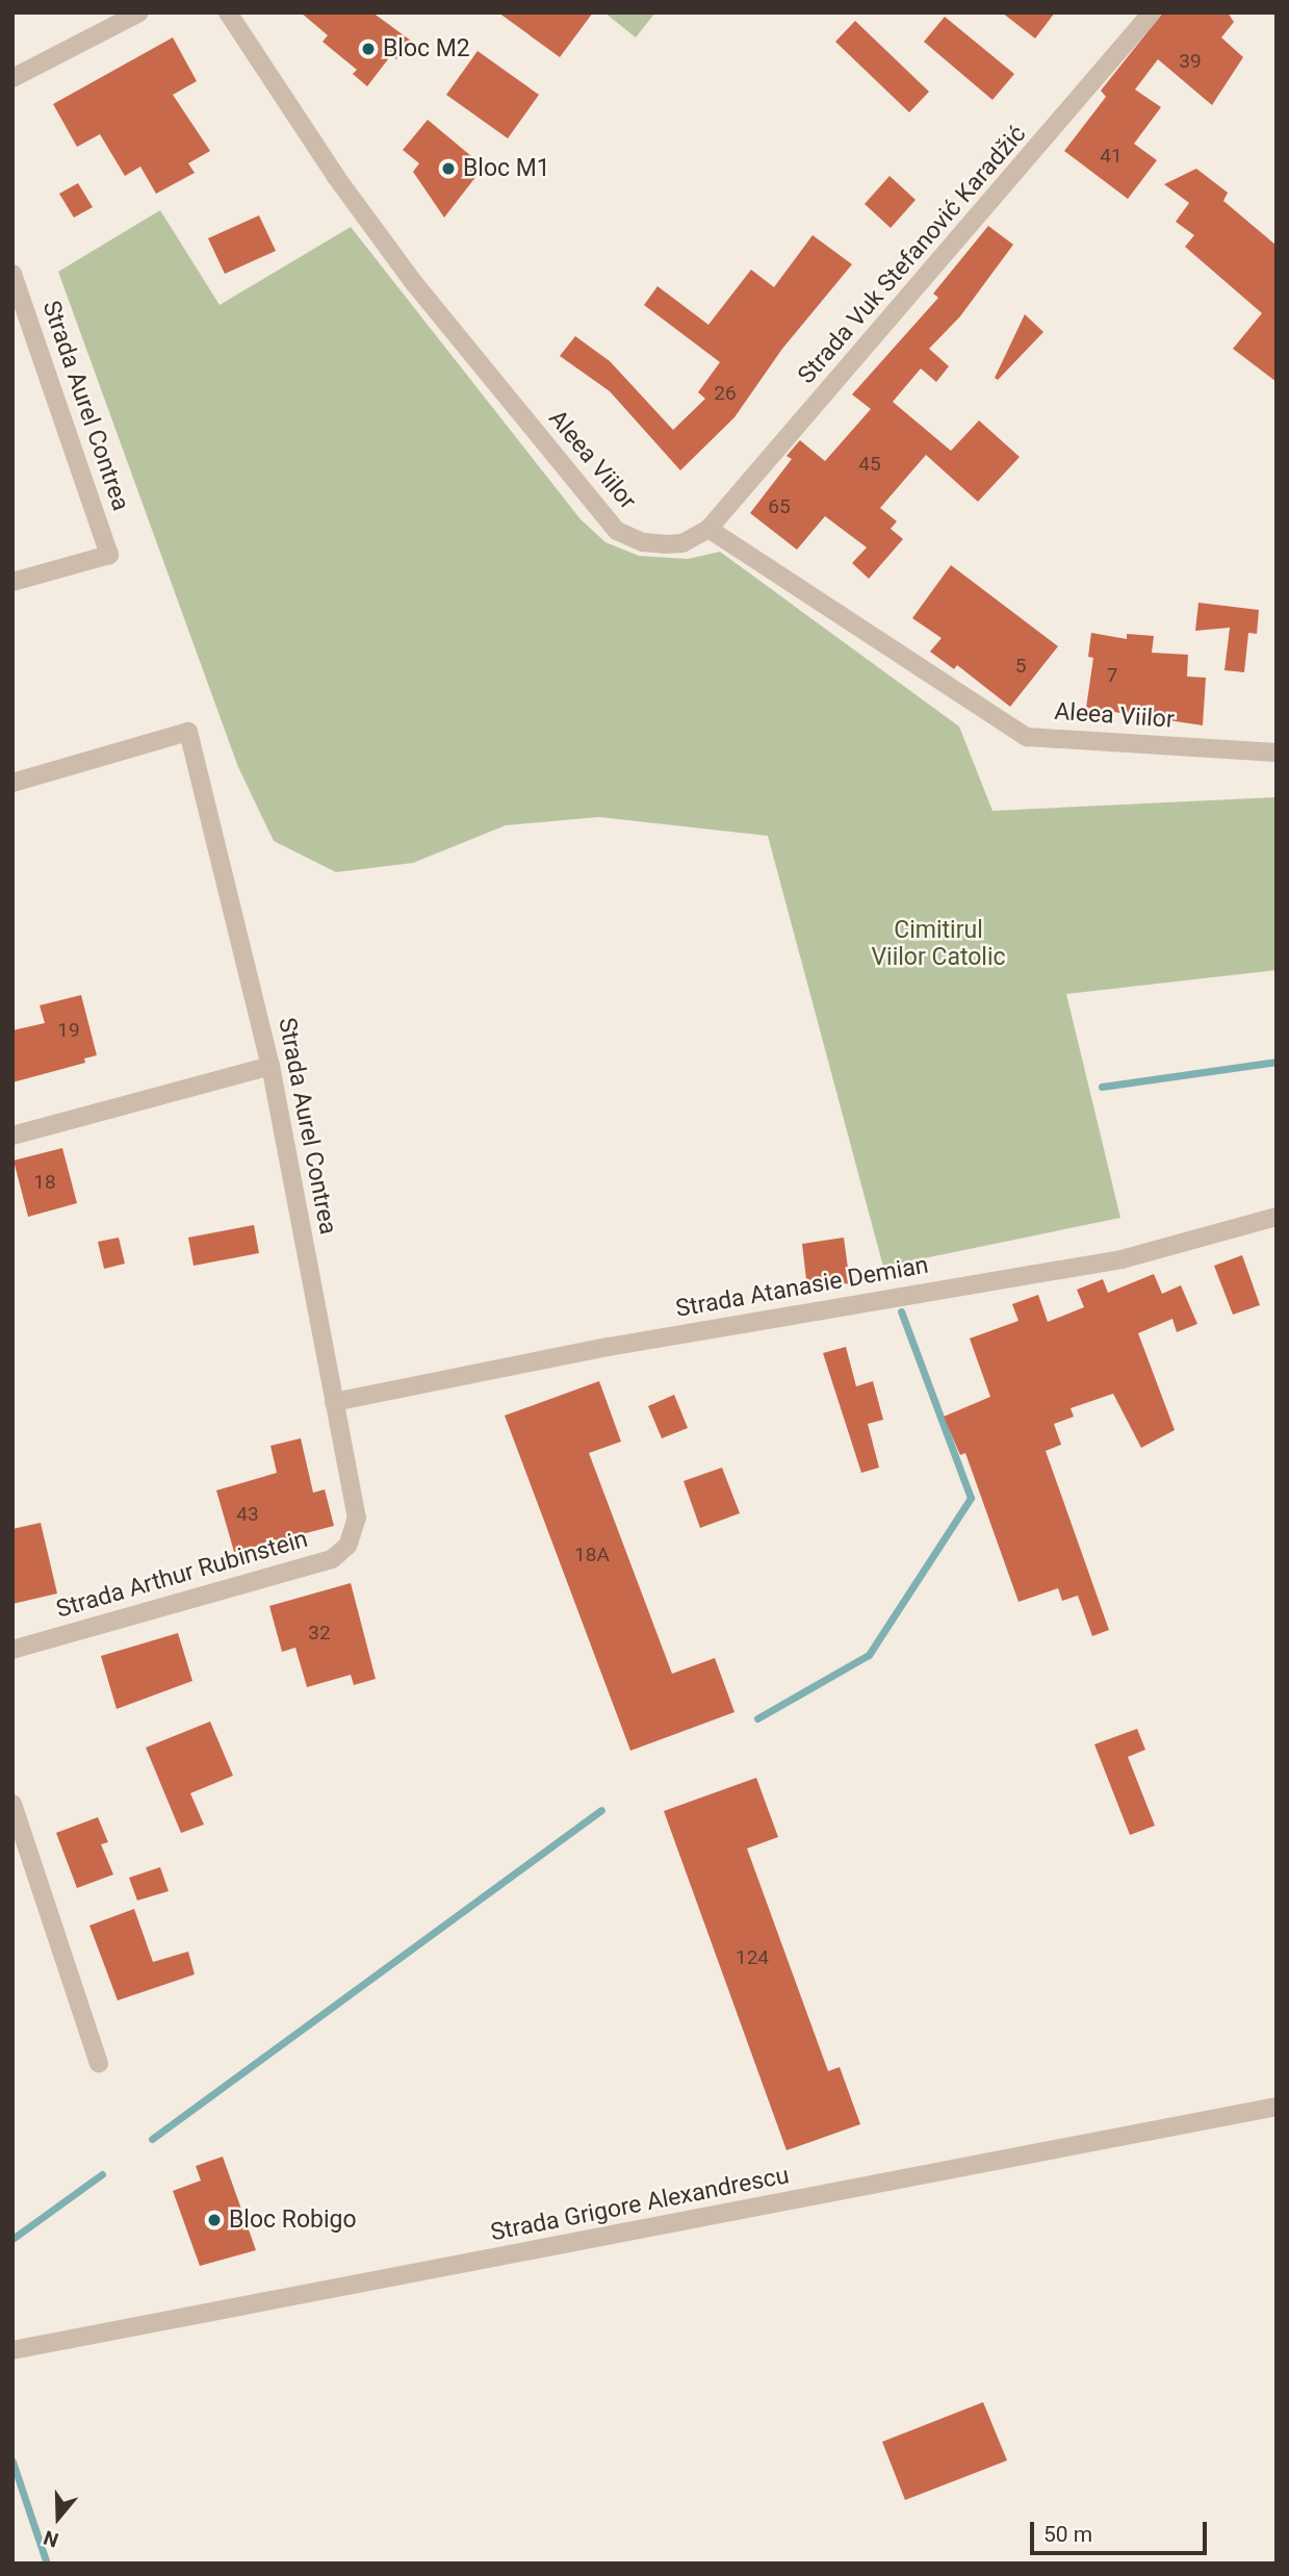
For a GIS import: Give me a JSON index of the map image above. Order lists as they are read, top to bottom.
{
  "streets": {
    "street": [
      "Strada Vuk Stefanović Karadžić",
      "Strada Aurel Contrea",
      "Aleea Viilor",
      "Strada Atanasie Demian",
      "Strada Arthur Rubinstein",
      "Strada Grigore Alexandrescu"
    ]
  },
  "crossings": [
    ["Strada Vuk Stefanović Karadžić", "Aleea Viilor"],
    ["Strada Aurel Contrea", "Strada Atanasie Demian"],
    ["Strada Aurel Contrea", "Strada Arthur Rubinstein"]
  ],
  "parks": ["Cimitirul Viilor Catolic"],
  "places": ["Bloc M2", "Bloc M1", "Bloc Robigo"],
  "house_numbers": [
    "39",
    "41",
    "26",
    "45",
    "65",
    "5",
    "7",
    "19",
    "18",
    "43",
    "18A",
    "32",
    "124"
  ],
  "scale_bar": "50 m",
  "north": "bottom"
}
